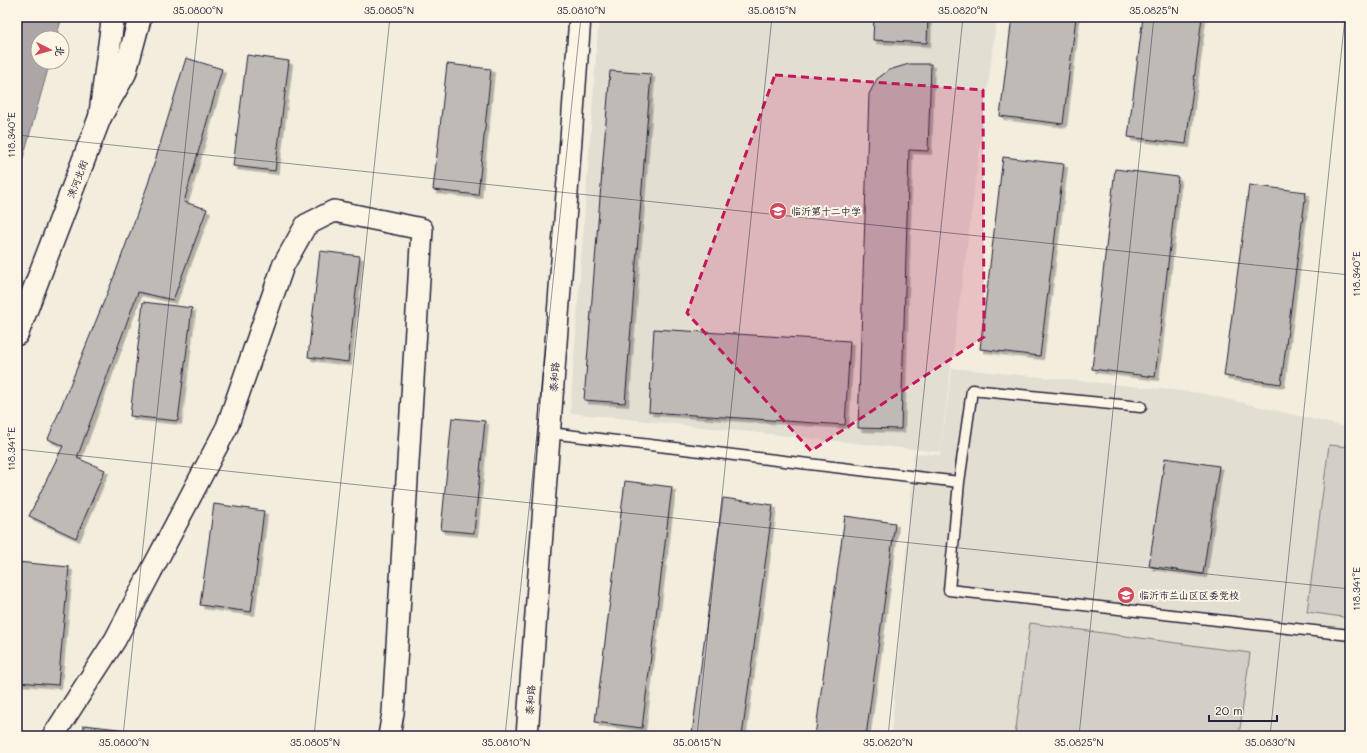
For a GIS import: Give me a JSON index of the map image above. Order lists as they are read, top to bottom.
{
  "streets": {
    "main road": ["涑河北街"],
    "street": ["泰和路"]
  },
  "places": {
    "school or university": ["临沂第十二中学", "临沂市兰山区区委党校"]
  },
  "scale_bar": "20 m",
  "north": "right",
  "coordinates": [
    "35.0800°N",
    "35.0805°N",
    "35.0810°N",
    "35.0815°N",
    "35.0820°N",
    "35.0825°N",
    "118.340°E",
    "118.341°E",
    "35.0830°N"
  ]
}
